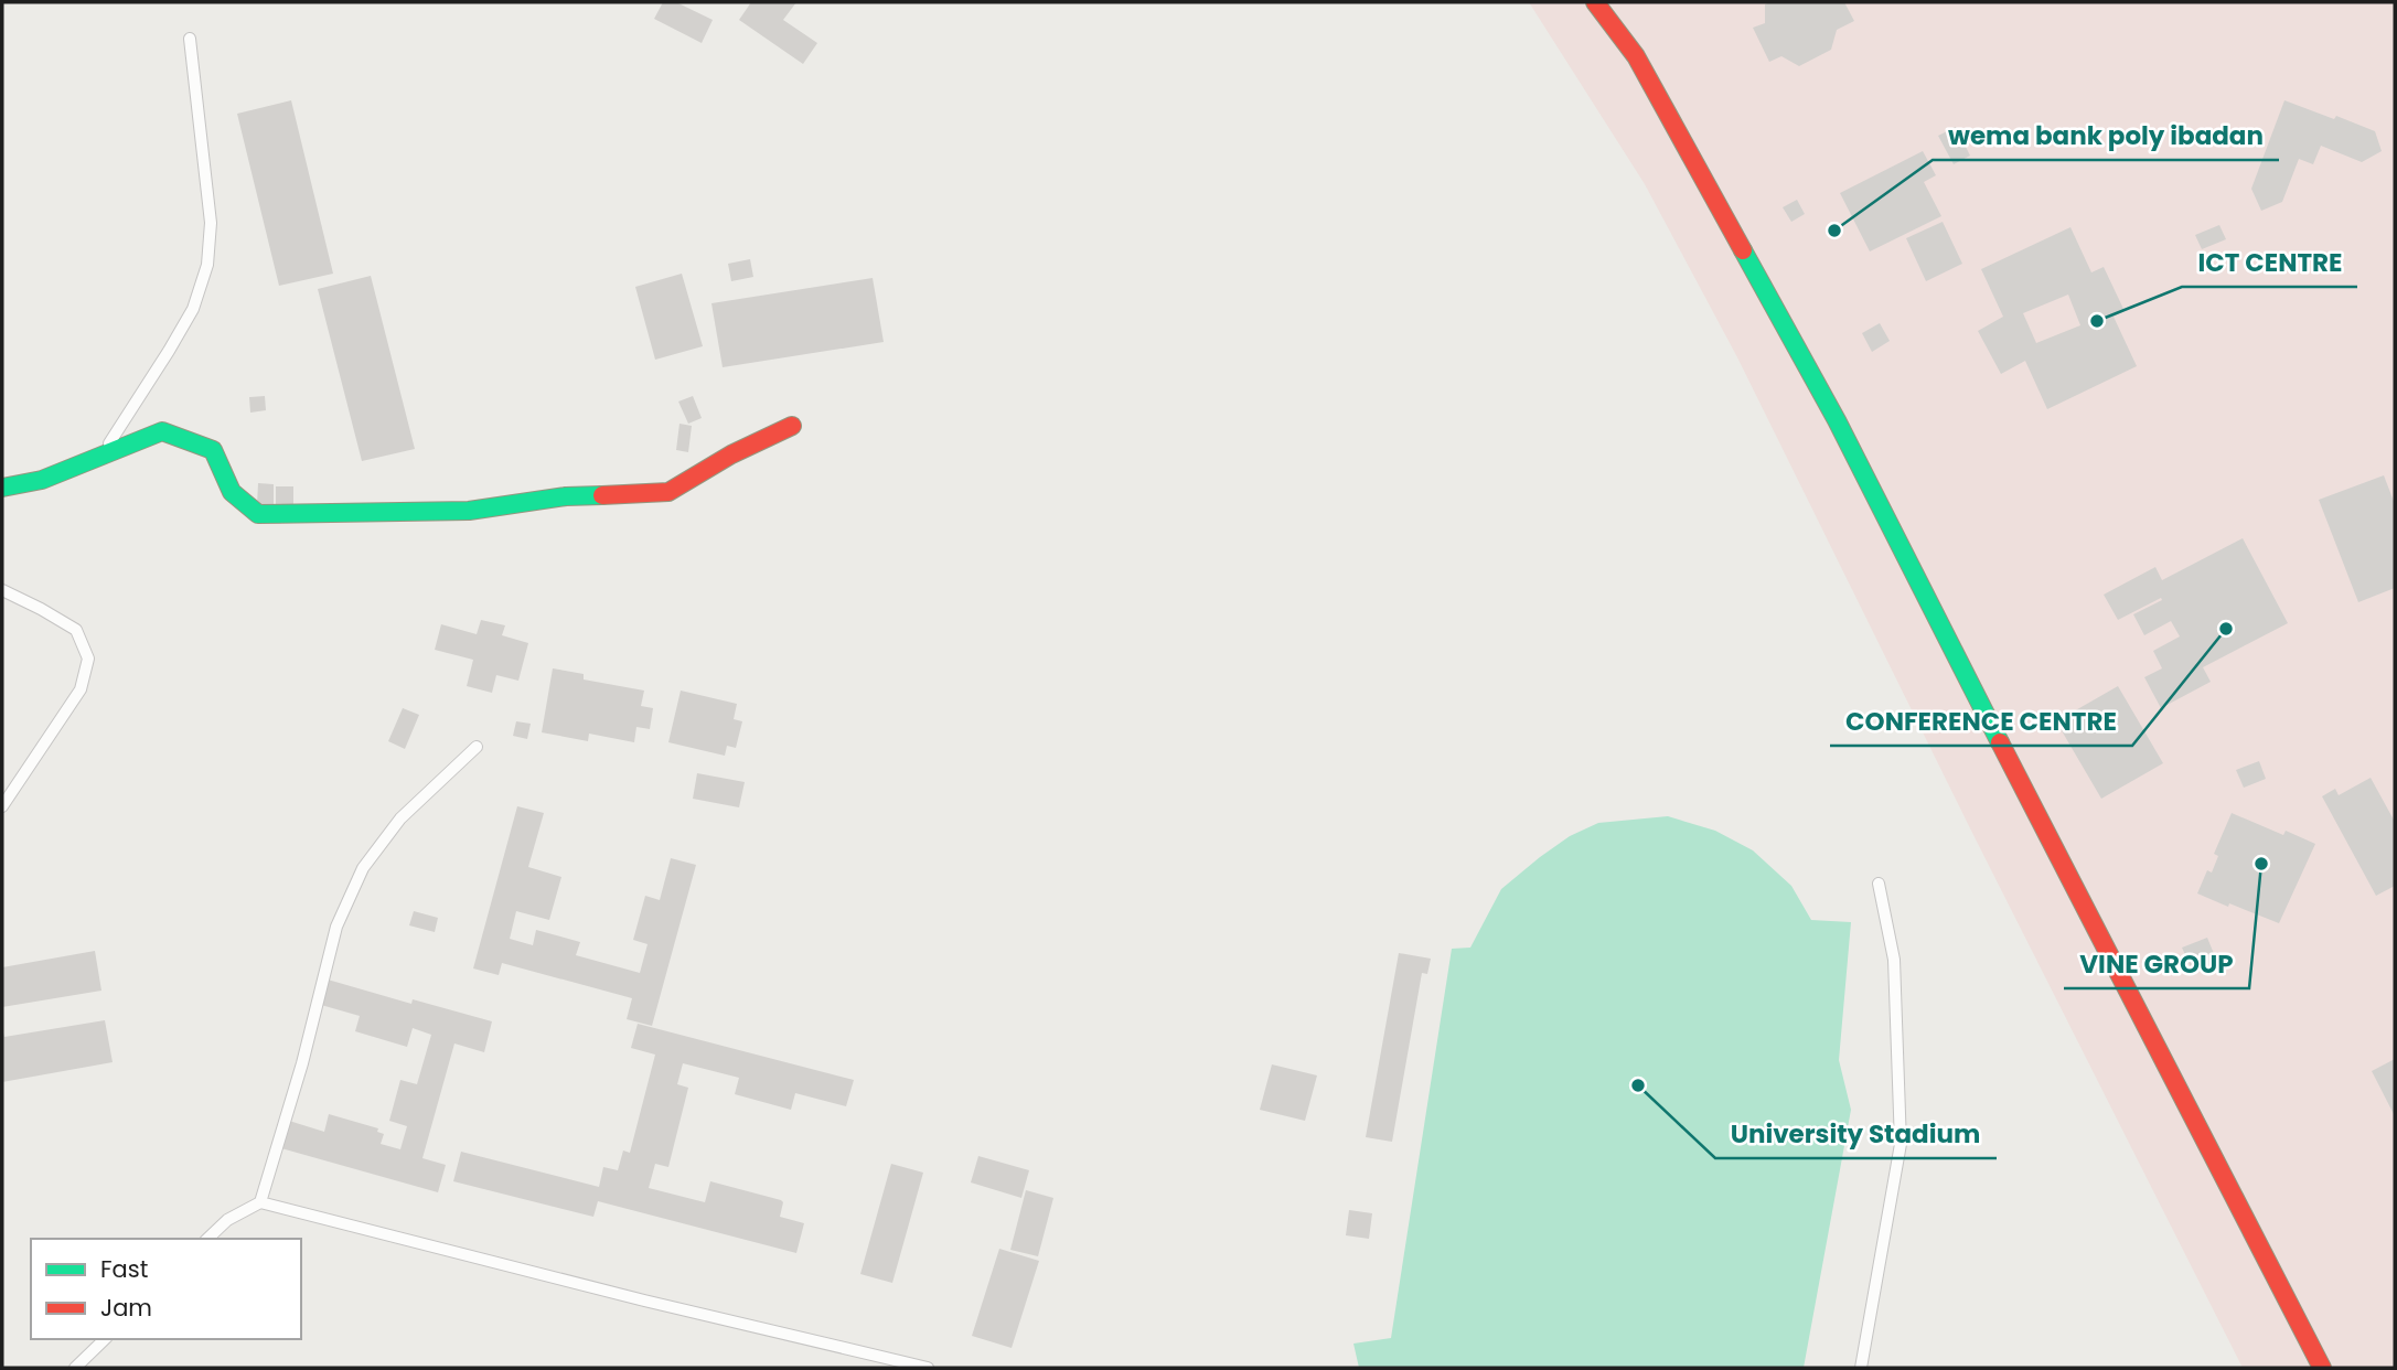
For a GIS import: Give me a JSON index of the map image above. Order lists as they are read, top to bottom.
{
  "places": [
    "wema bank poly ibadan",
    "ICT CENTRE",
    "CONFERENCE CENTRE",
    "VINE GROUP",
    "University Stadium"
  ],
  "legend": ["Fast", "Jam"]
}
